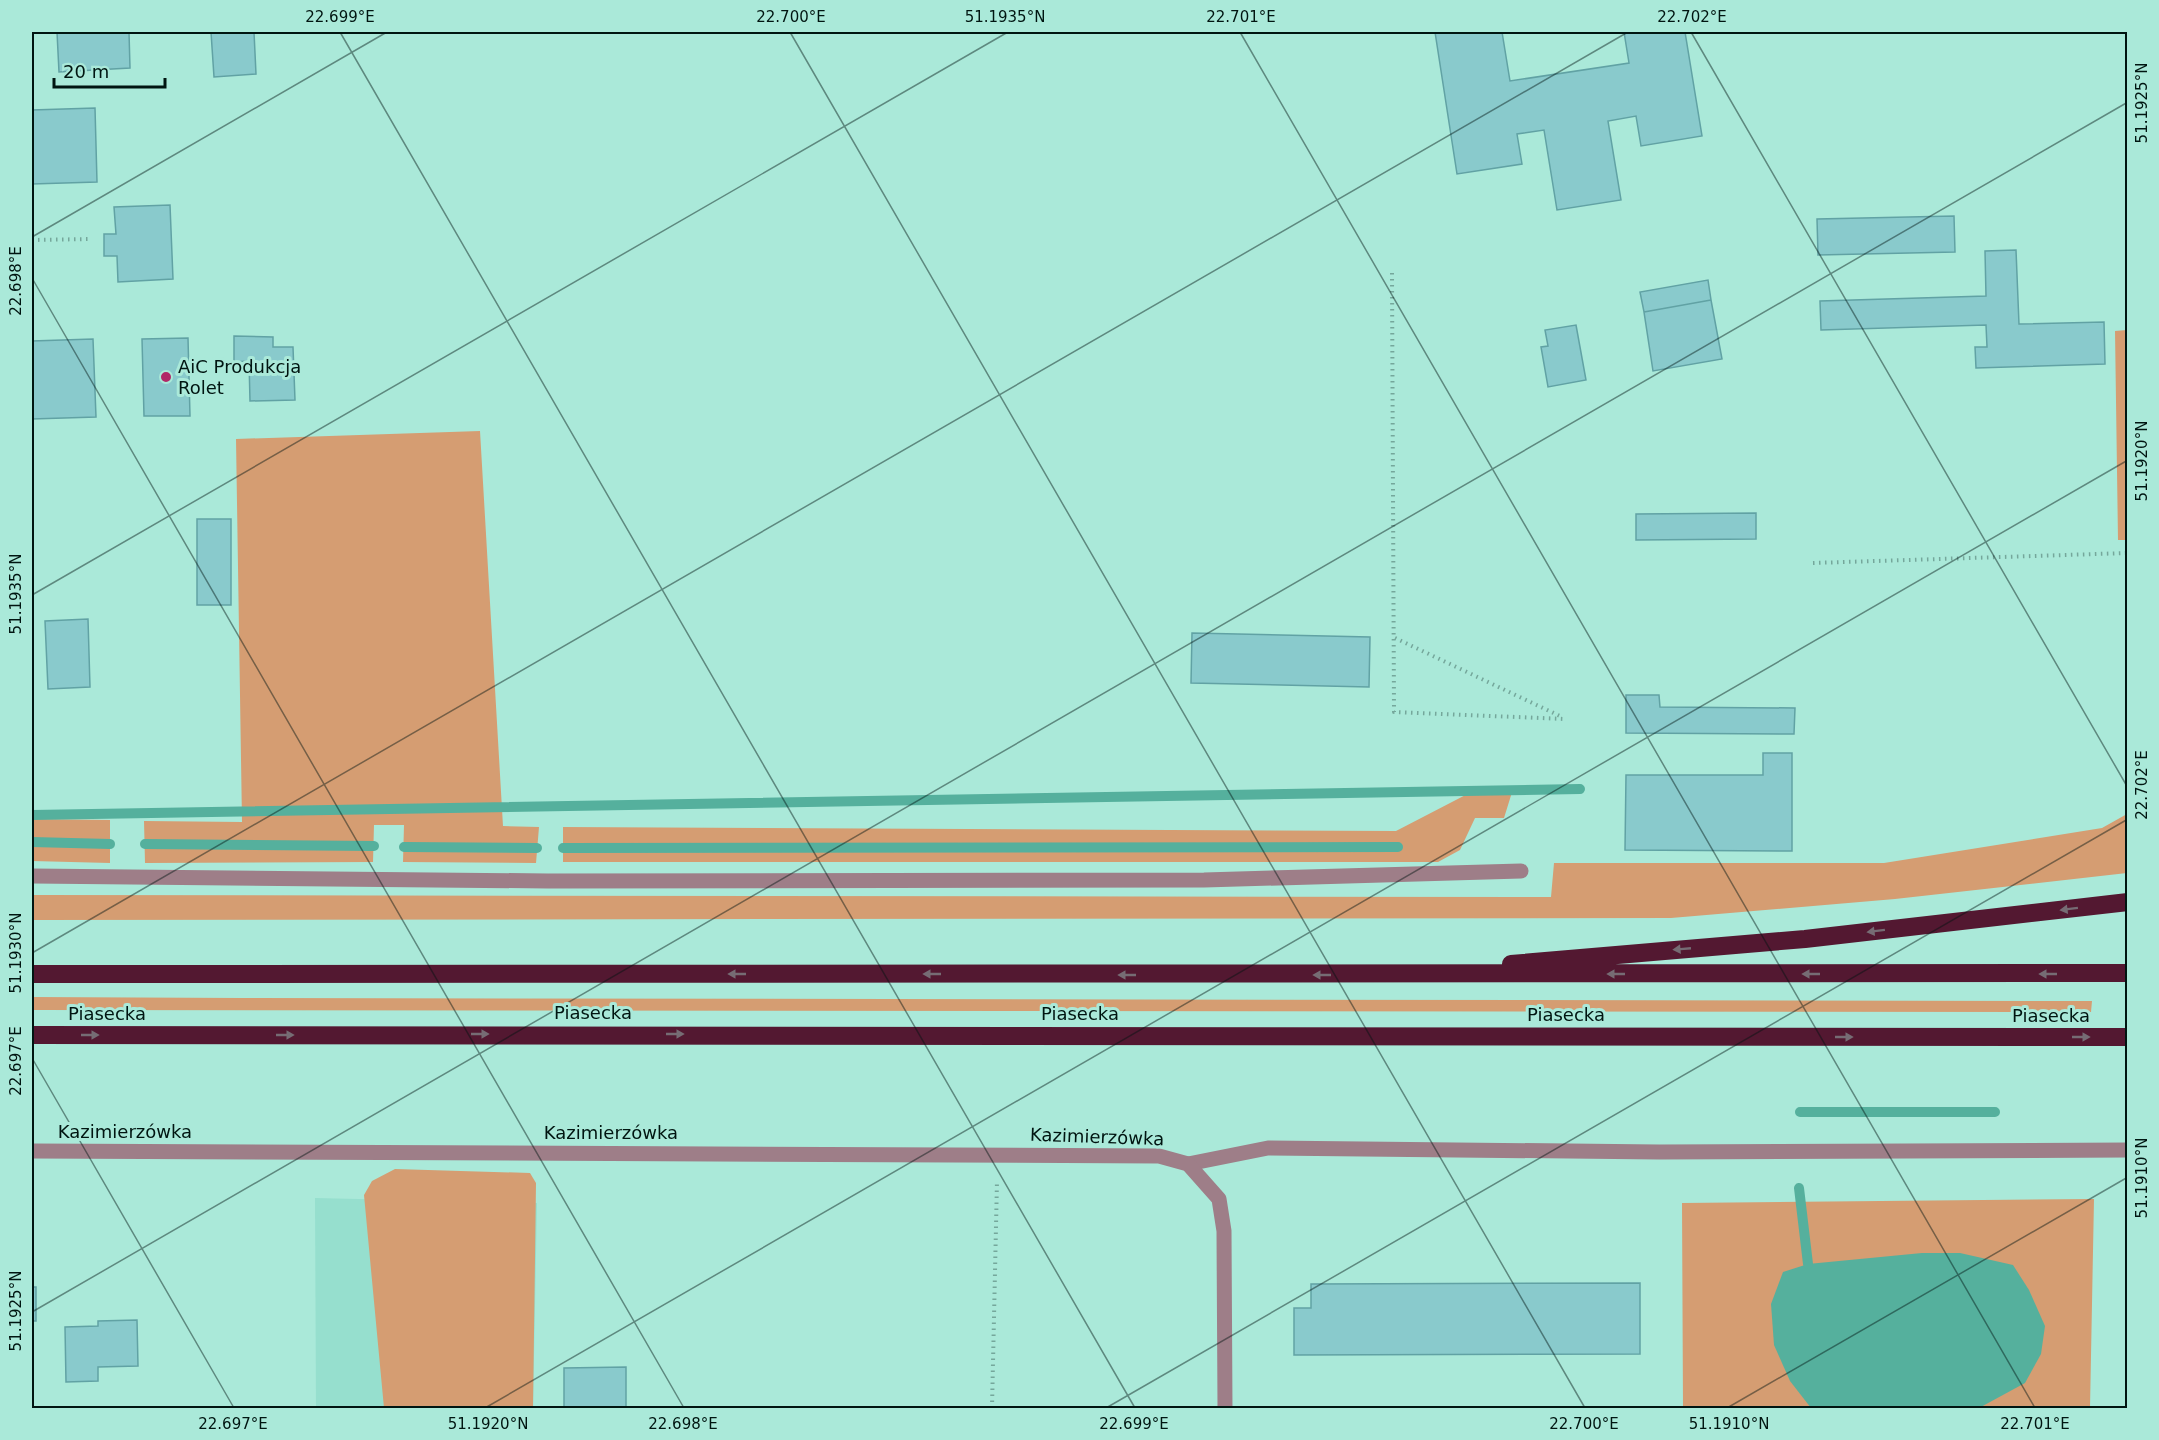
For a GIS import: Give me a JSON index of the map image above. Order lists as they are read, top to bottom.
{
  "streets": {
    "highway": ["Piasecka"],
    "street": ["Kazimierzówka"]
  },
  "places": ["AiC Produkcja Rolet"],
  "scale_bar": "20 m",
  "coordinates": [
    "22.699°E",
    "22.700°E",
    "51.1935°N",
    "22.701°E",
    "22.702°E",
    "51.1925°N",
    "22.698°E",
    "51.1920°N",
    "51.1930°N",
    "22.697°E",
    "51.1910°N"
  ]
}
